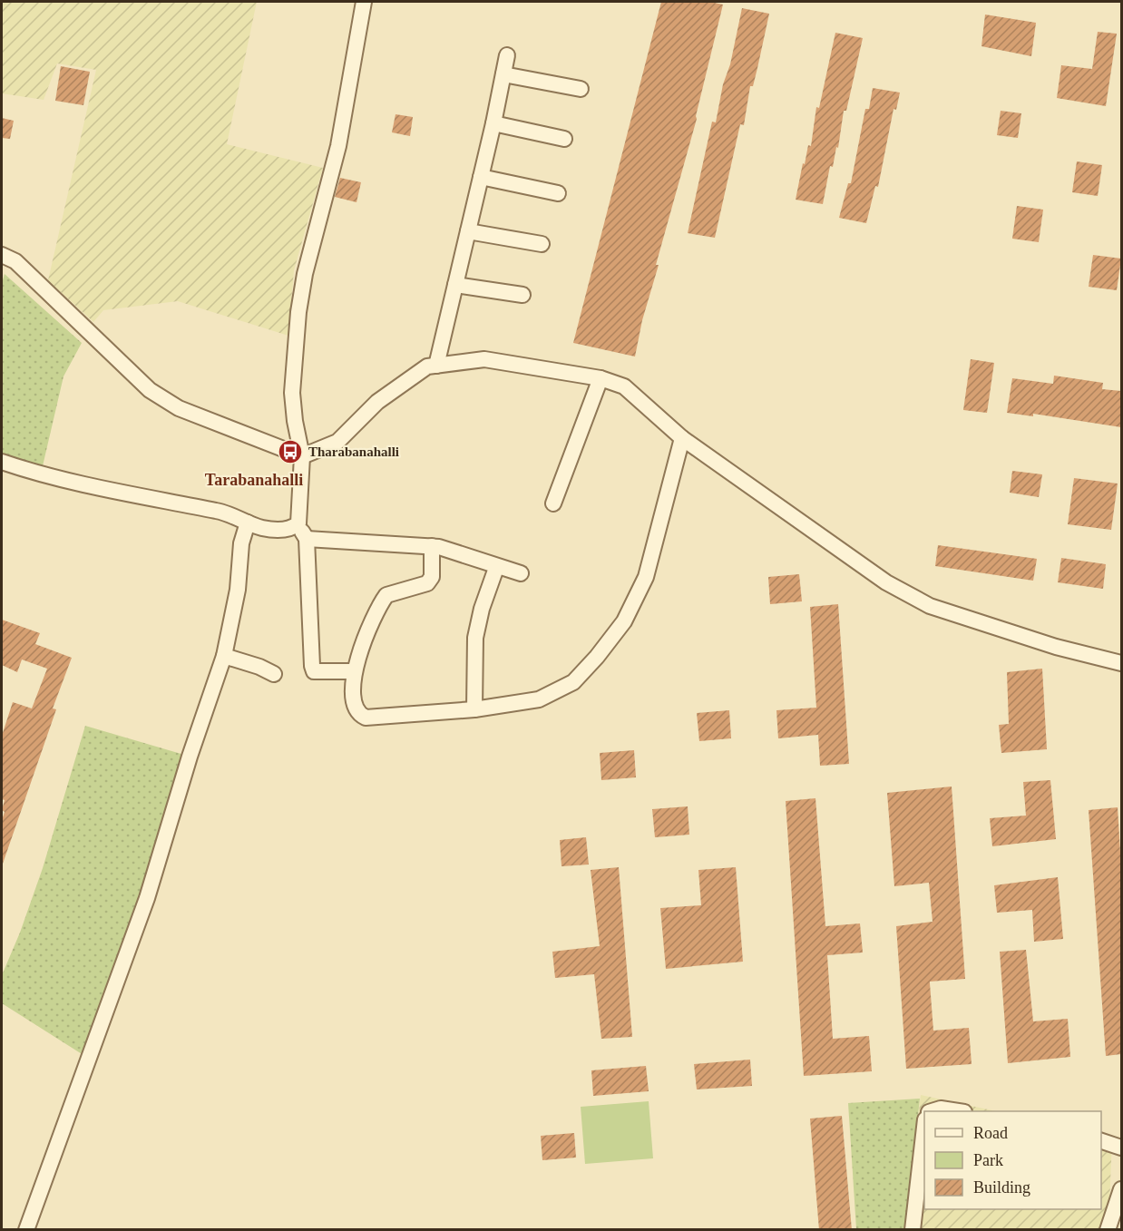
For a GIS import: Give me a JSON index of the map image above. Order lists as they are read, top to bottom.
{
  "districts": ["Tarabanahalli"],
  "places": {
    "bus stop": ["Tharabanahalli"]
  },
  "legend": ["Road", "Park", "Building"]
}
